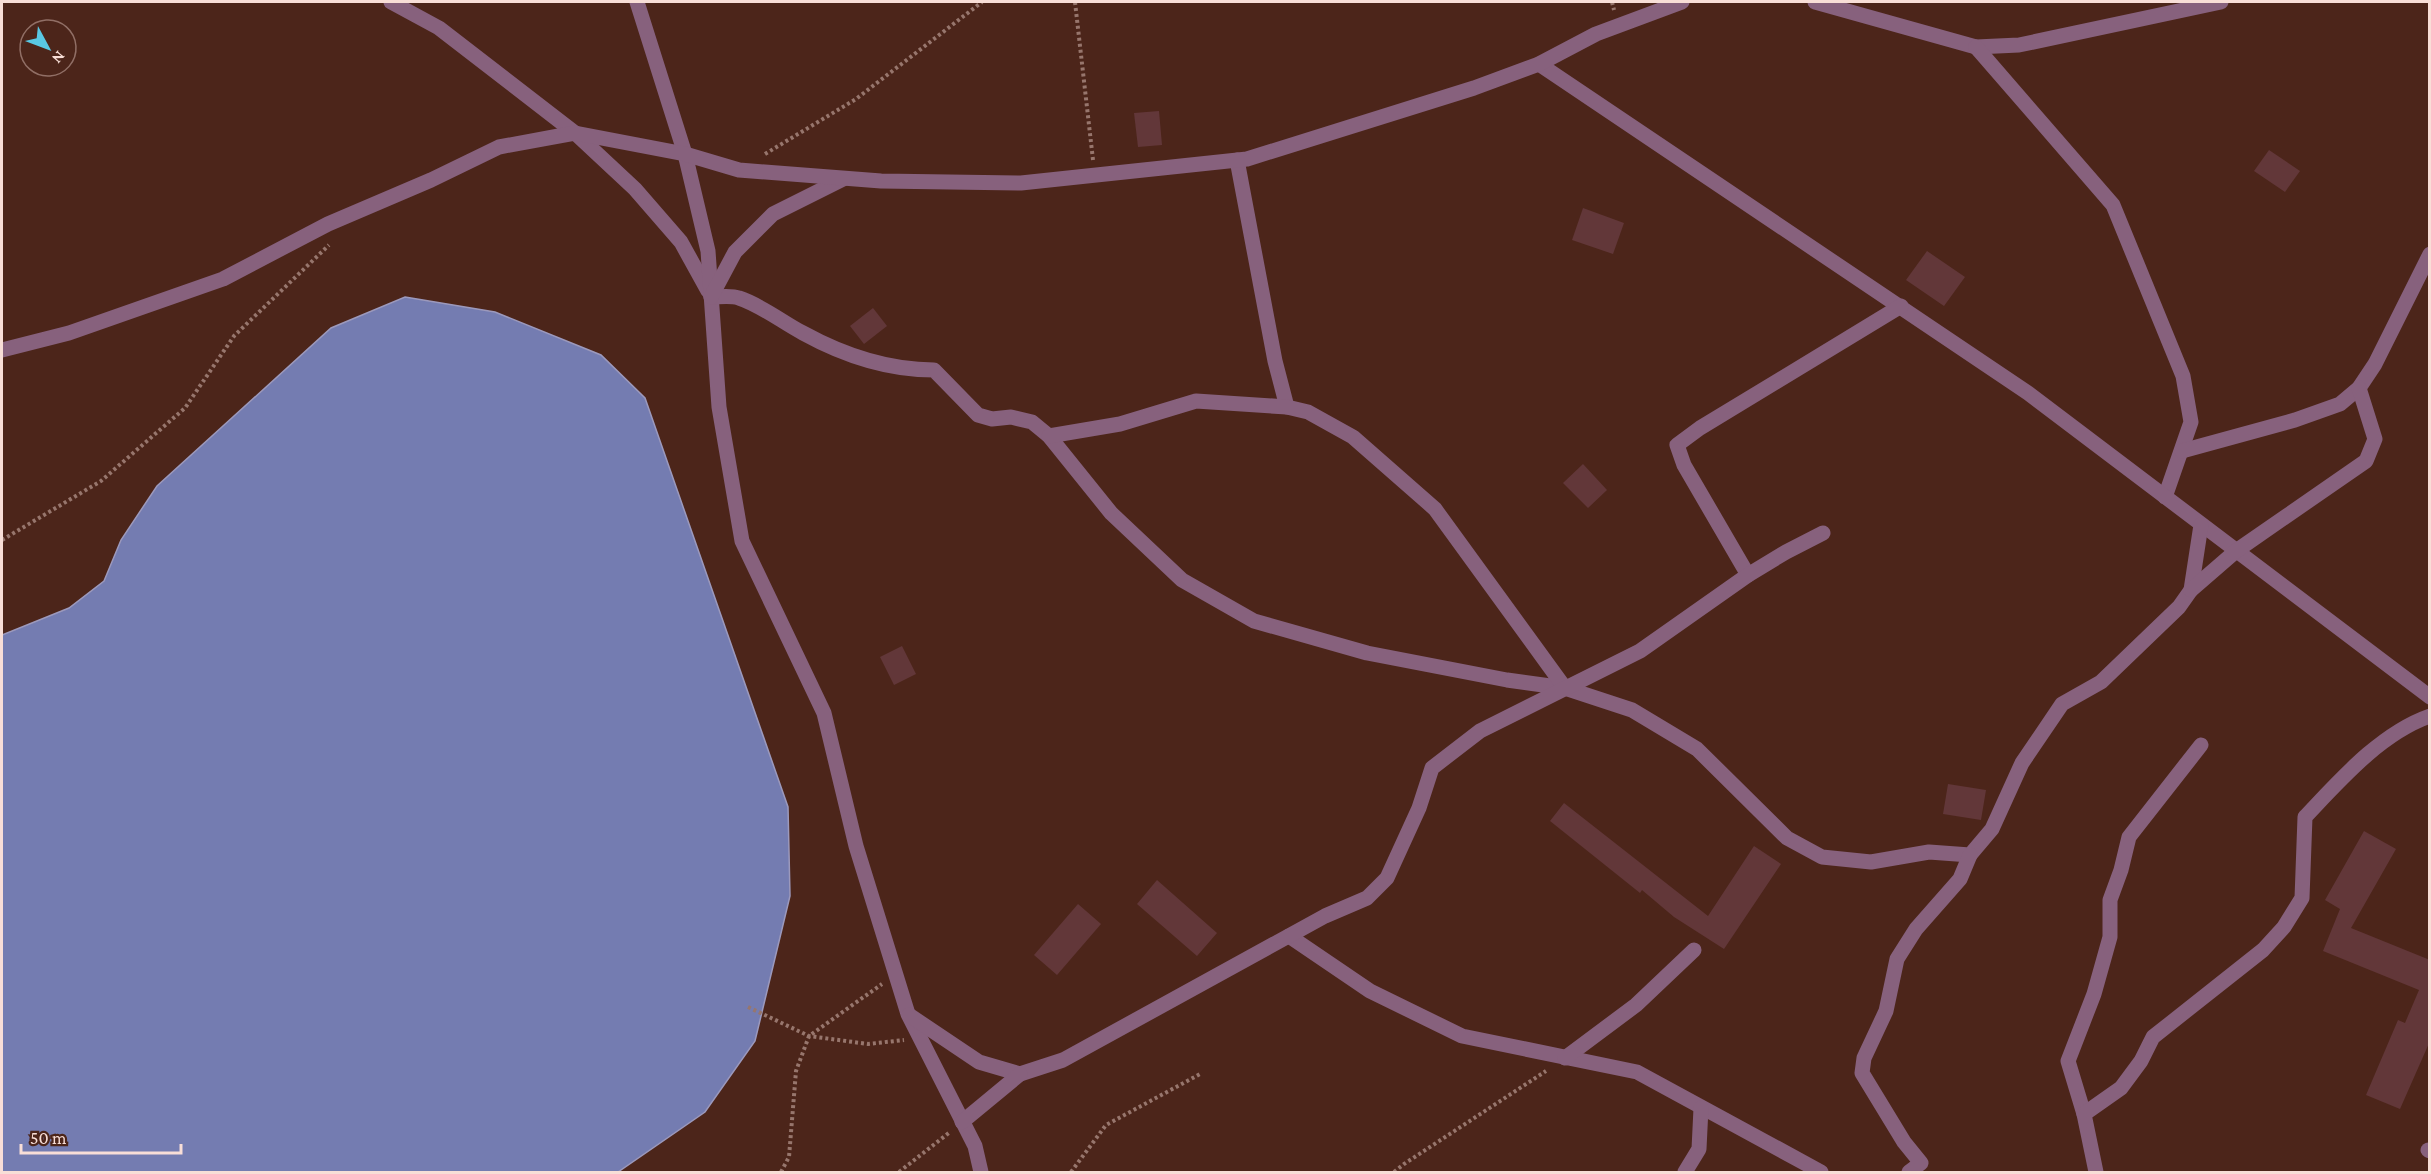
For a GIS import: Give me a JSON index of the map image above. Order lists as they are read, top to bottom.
{
  "scale_bar": "50 m",
  "north": "bottom right"
}
